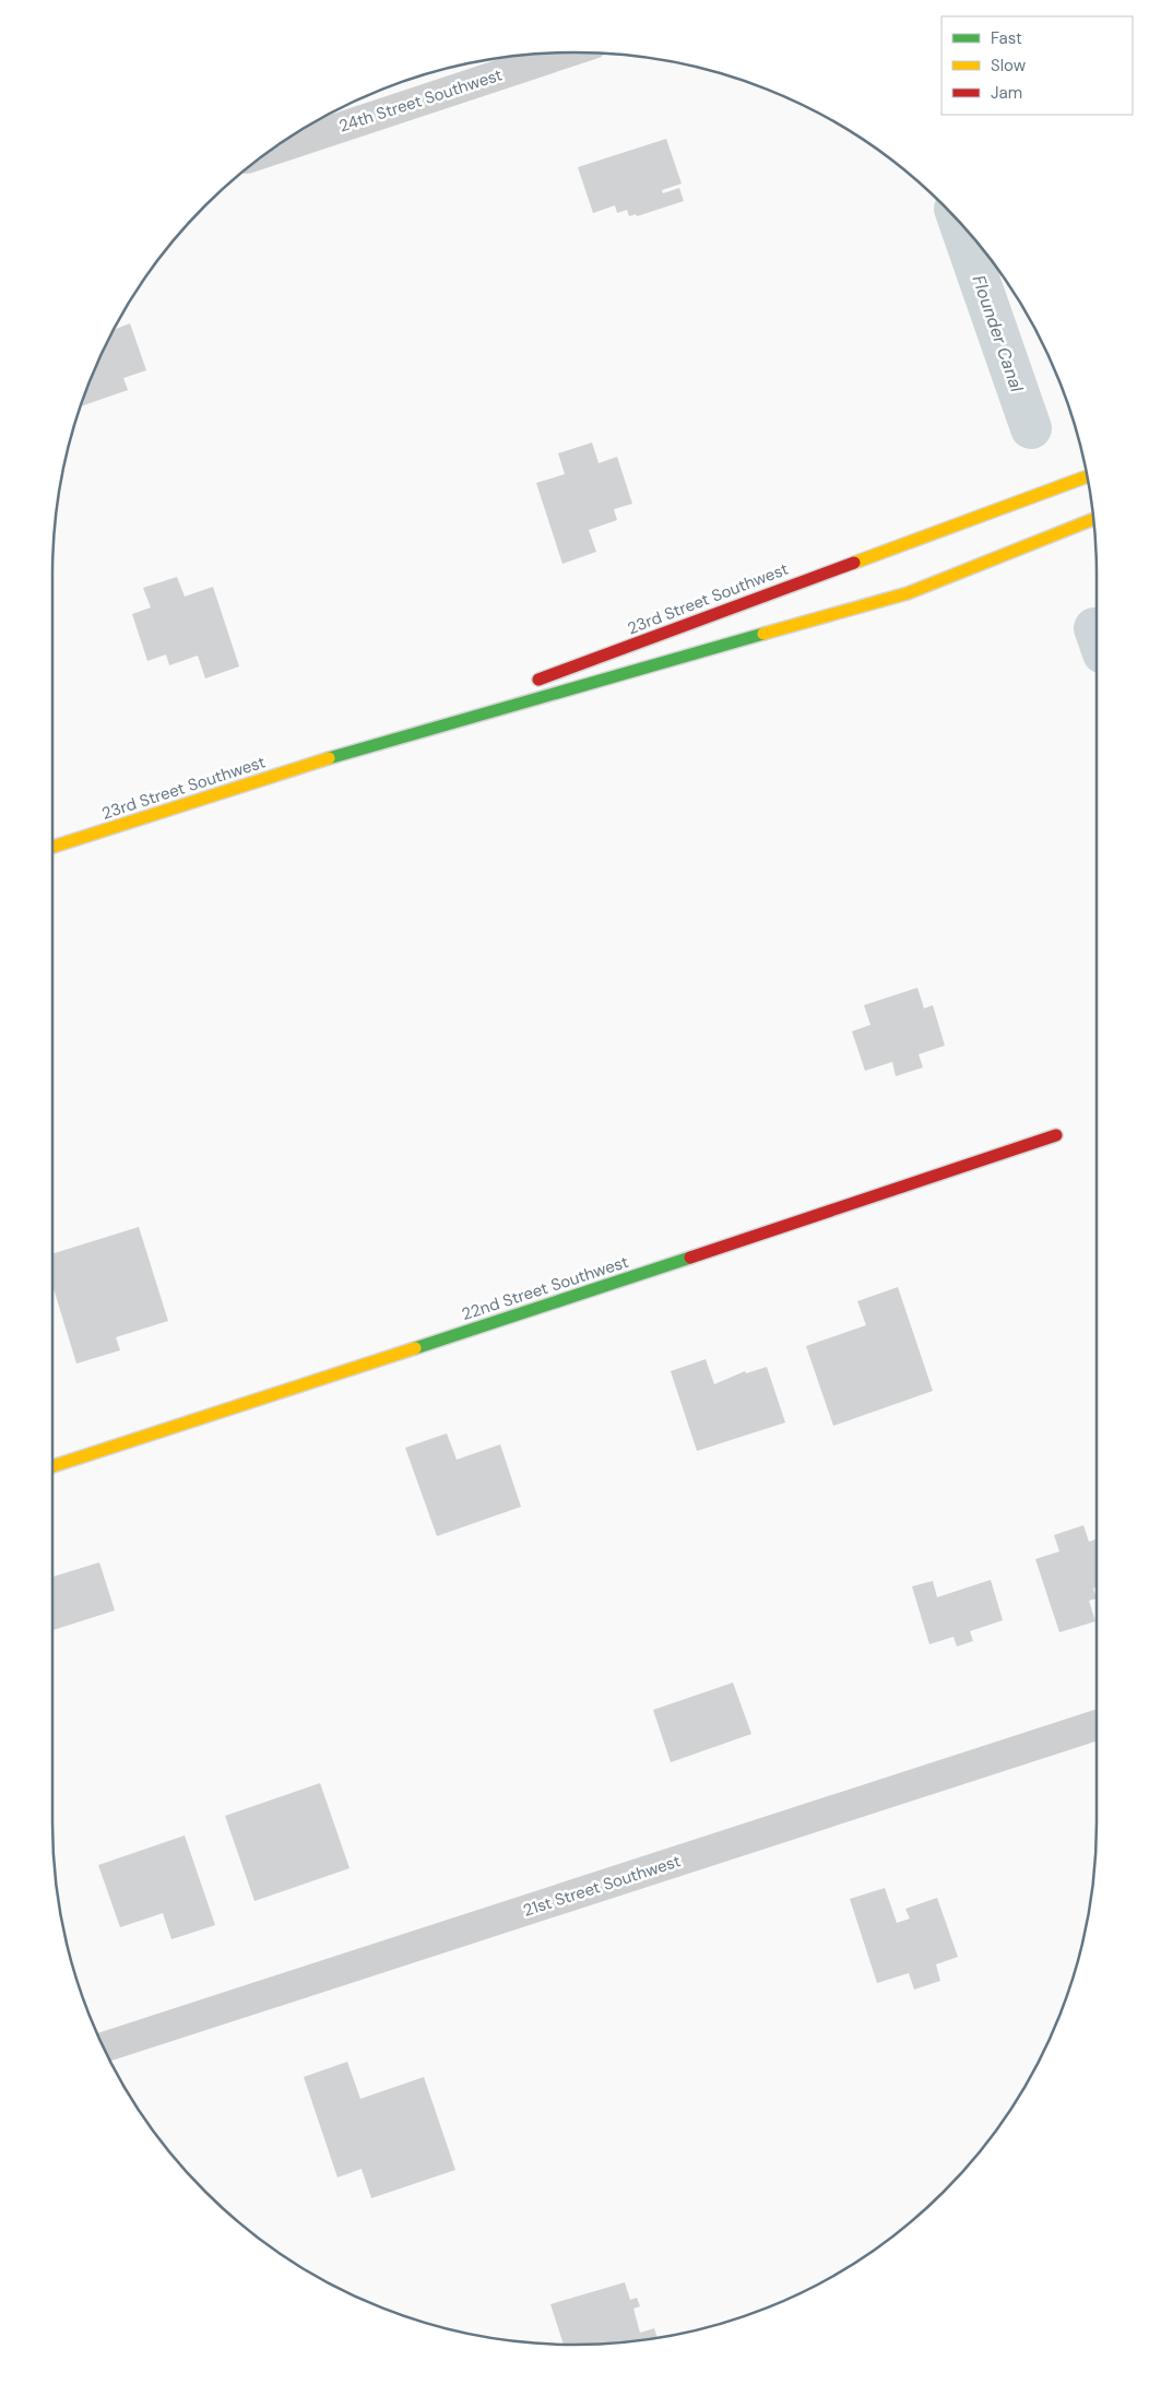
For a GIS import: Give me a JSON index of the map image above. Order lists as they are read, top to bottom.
{
  "streets": {
    "street": [
      "24th Street Southwest",
      "23rd Street Southwest",
      "22nd Street Southwest",
      "21st Street Southwest"
    ]
  },
  "water": ["Flounder Canal"],
  "legend": ["Fast", "Slow", "Jam"]
}
